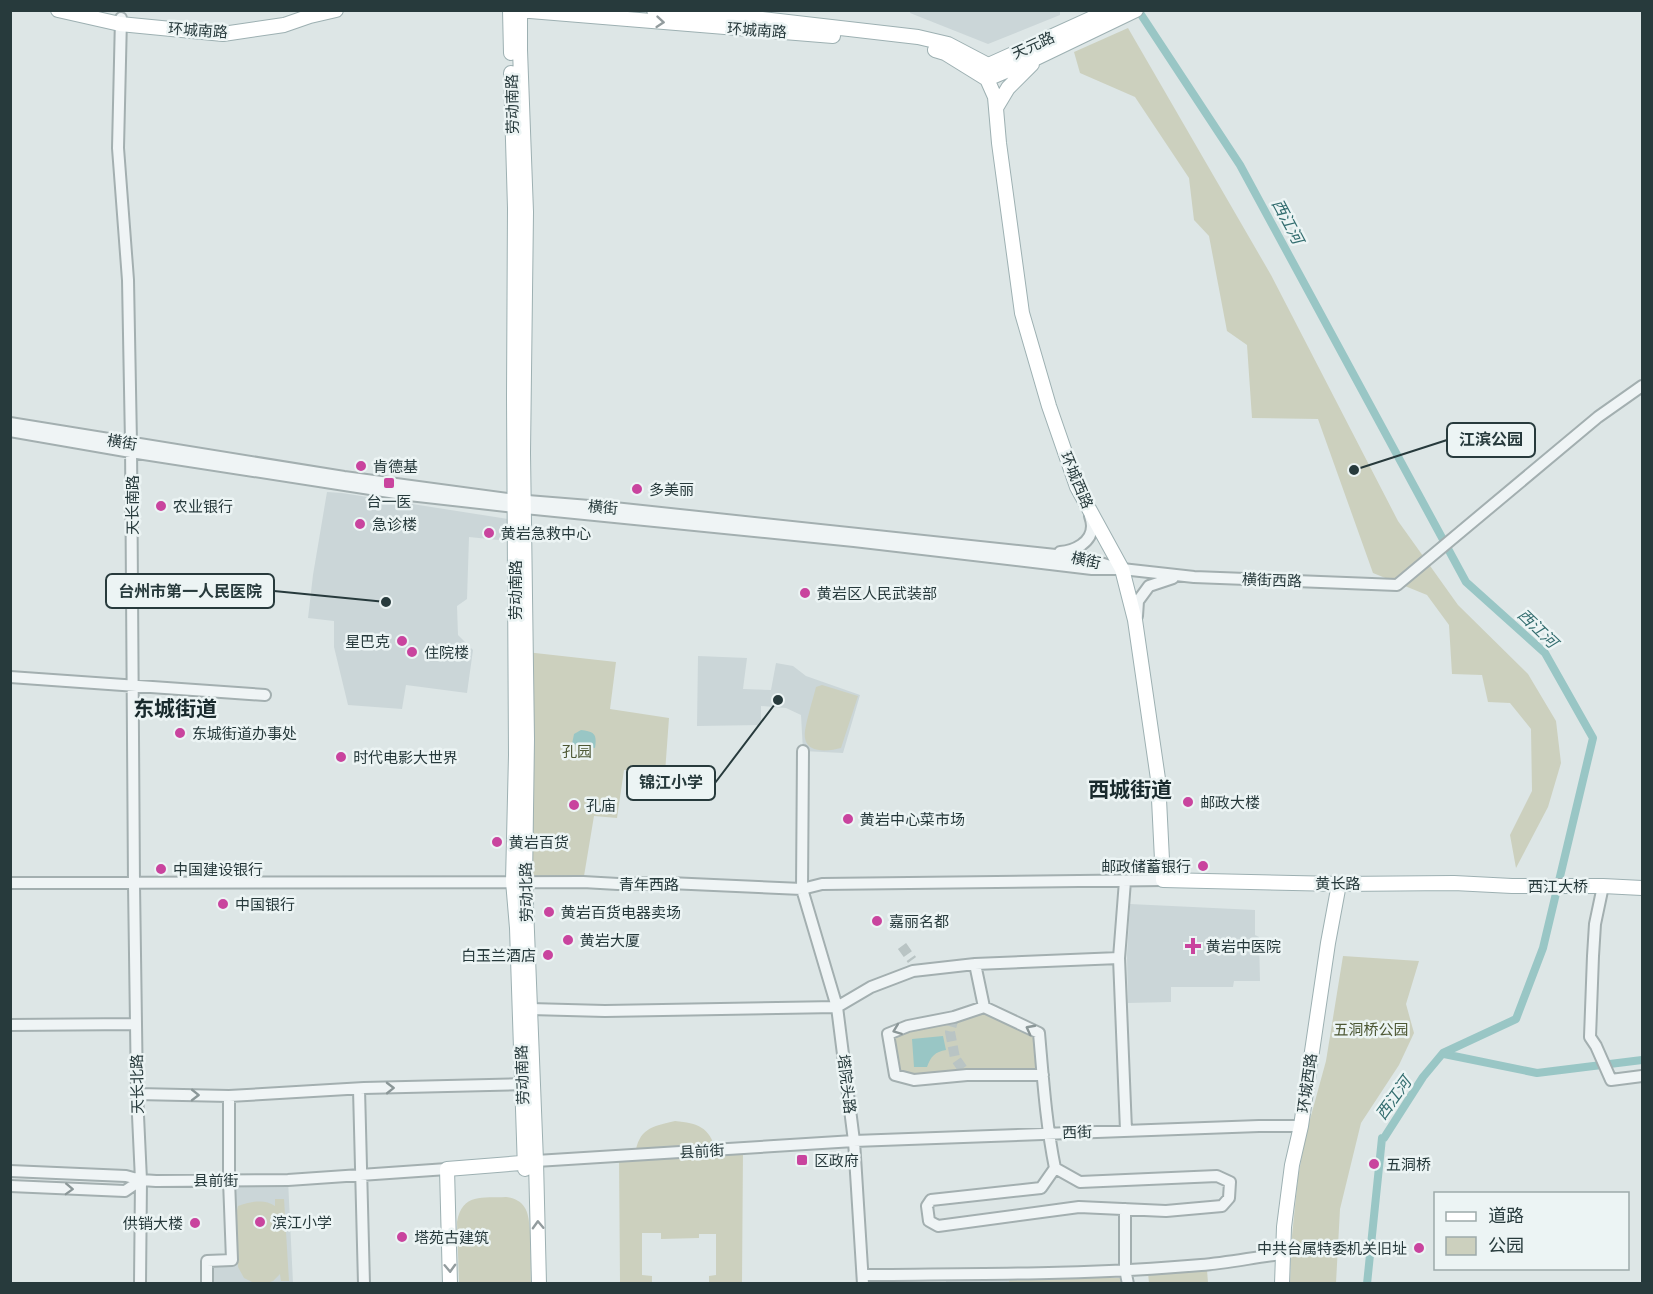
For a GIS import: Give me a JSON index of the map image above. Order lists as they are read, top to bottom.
{
  "streets": {
    "main road": [
      "环城南路",
      "天元路",
      "劳动南路",
      "环城西路",
      "黄长路",
      "西江大桥",
      "劳动北路",
      "县前街"
    ],
    "street": [
      "横街",
      "天长南路",
      "横街西路",
      "青年西路",
      "天长北路",
      "塔院头路",
      "西街"
    ]
  },
  "crossings": [
    ["环城南路", "天元路"],
    ["环城南路", "劳动南路"],
    ["环城南路", "环城西路"],
    ["环城南路", "天长南路"],
    ["天元路", "环城西路"],
    ["劳动南路", "横街"],
    ["劳动南路", "青年西路"],
    ["劳动南路", "劳动北路"],
    ["横街", "环城西路"],
    ["横街", "天长南路"],
    ["横街", "横街西路"],
    ["横街", "劳动北路"],
    ["环城西路", "横街西路"],
    ["环城西路", "黄长路"],
    ["环城西路", "青年西路"],
    ["环城西路", "西街"],
    ["天长南路", "青年西路"],
    ["天长南路", "天长北路"],
    ["黄长路", "青年西路"],
    ["黄长路", "西江大桥"],
    ["青年西路", "劳动北路"],
    ["青年西路", "天长北路"],
    ["青年西路", "塔院头路"],
    ["劳动北路", "县前街"],
    ["天长北路", "县前街"],
    ["塔院头路", "西街"],
    ["塔院头路", "县前街"],
    ["西街", "县前街"]
  ],
  "districts": ["东城街道", "西城街道"],
  "water": ["西江河"],
  "parks": ["孔园", "五洞桥公园"],
  "places": {
    "other": [
      "肯德基",
      "江滨公园",
      "多美丽",
      "农业银行",
      "急诊楼",
      "黄岩急救中心",
      "黄岩区人民武装部",
      "台州市第一人民医院",
      "星巴克",
      "住院楼",
      "锦江小学",
      "东城街道办事处",
      "时代电影大世界",
      "邮政大楼",
      "孔庙",
      "黄岩中心菜市场",
      "黄岩百货",
      "邮政储蓄银行",
      "中国建设银行",
      "中国银行",
      "黄岩百货电器卖场",
      "嘉丽名都",
      "黄岩大厦",
      "白玉兰酒店",
      "五洞桥",
      "滨江小学",
      "供销大楼",
      "塔苑古建筑",
      "中共台属特委机关旧址"
    ],
    "transit": ["台一医", "区政府"],
    "health": ["黄岩中医院"]
  },
  "legend": ["道路", "公园"]
}
